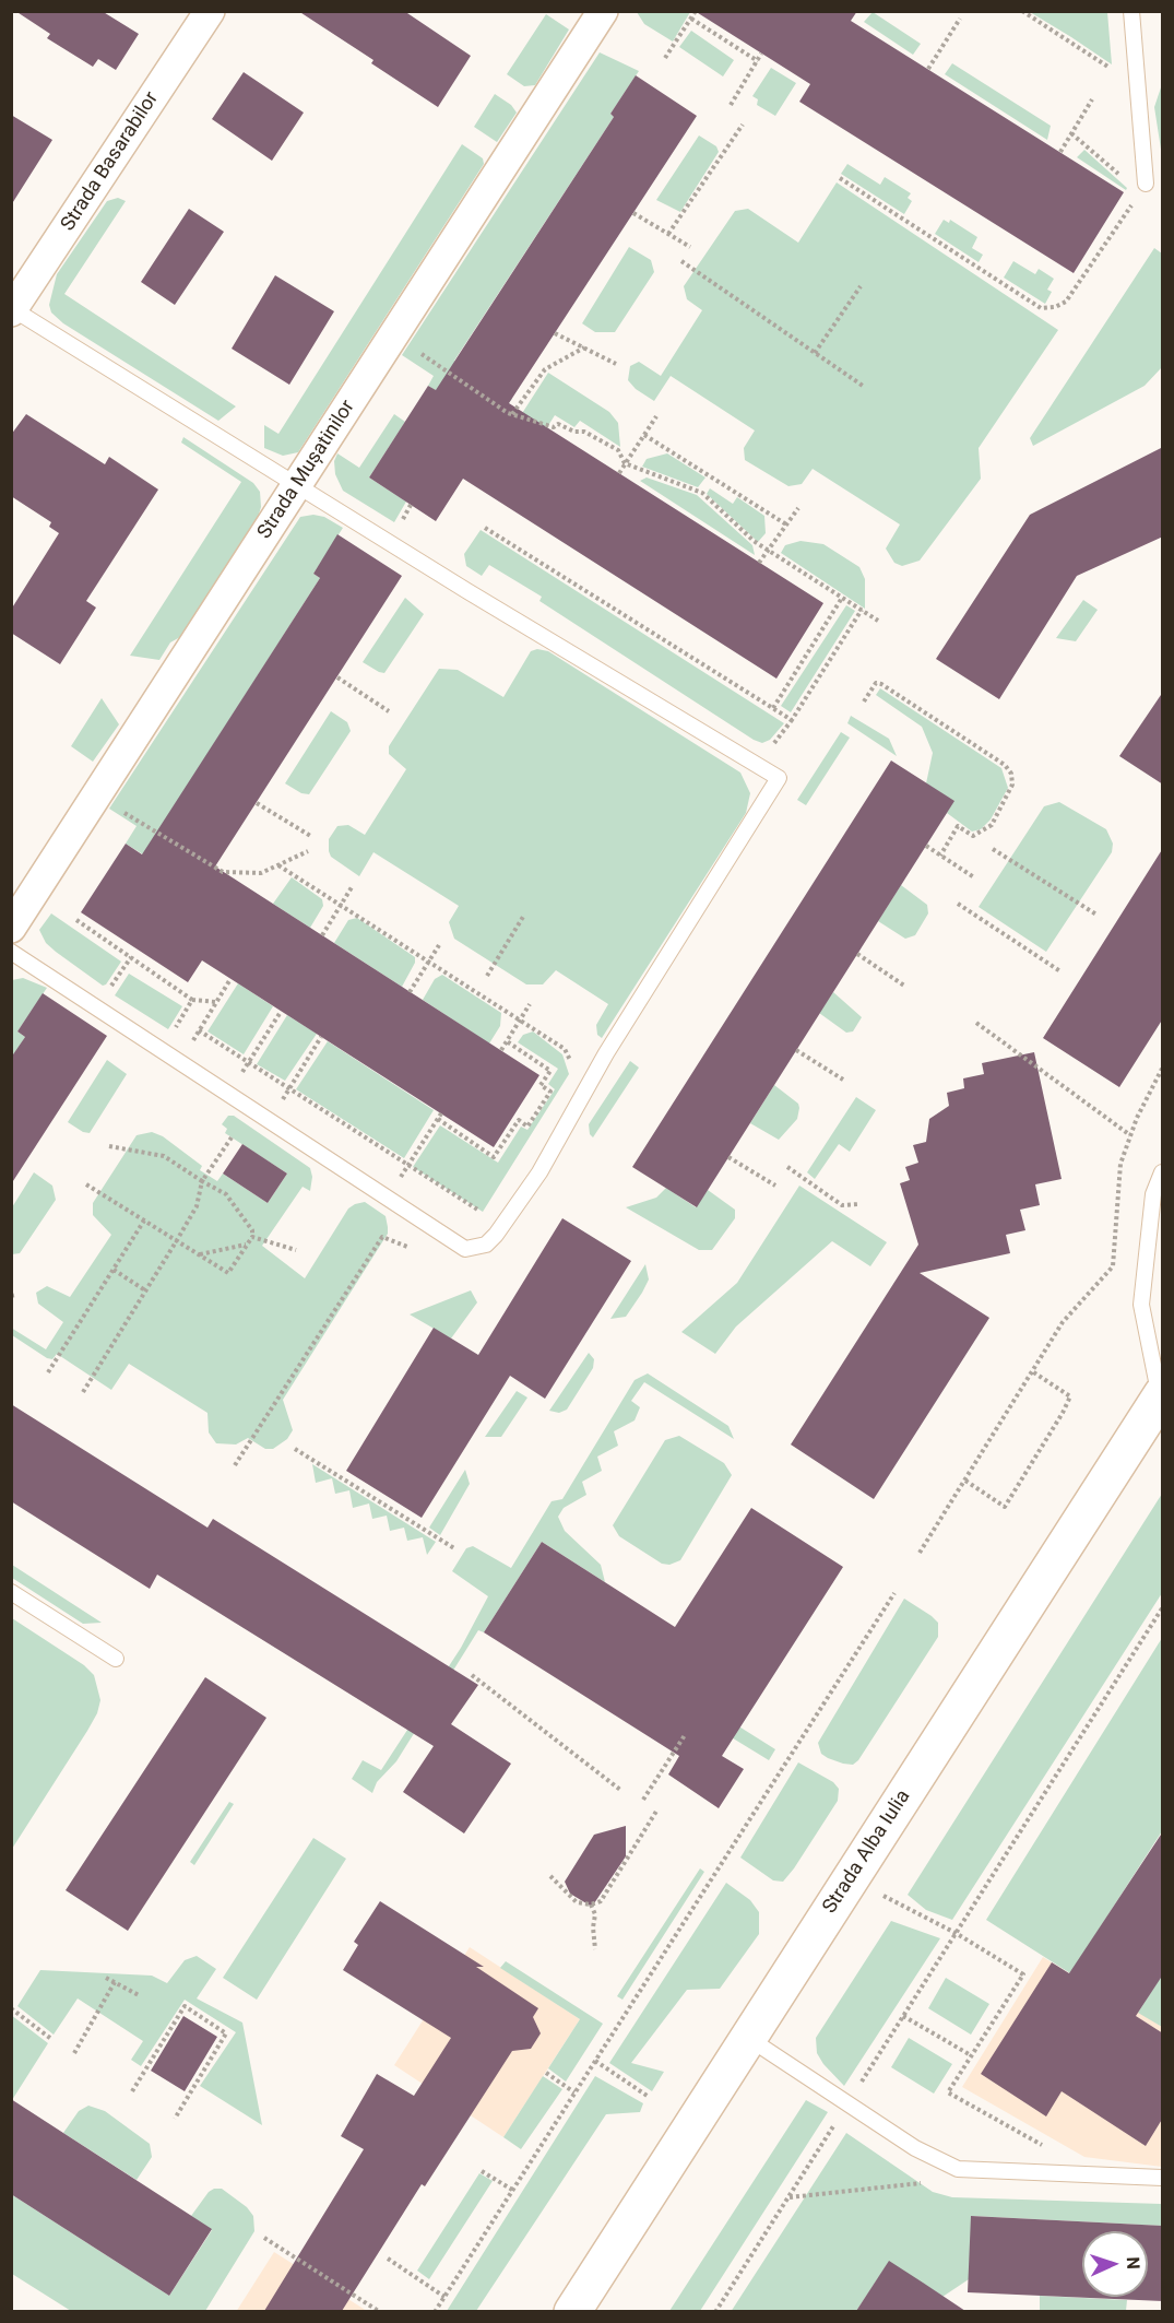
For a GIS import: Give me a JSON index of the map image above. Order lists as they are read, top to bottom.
{
  "streets": {
    "main road": ["Strada Alba Iulia"],
    "street": ["Strada Basarabilor", "Strada Mușatinilor"]
  },
  "north": "right"
}
